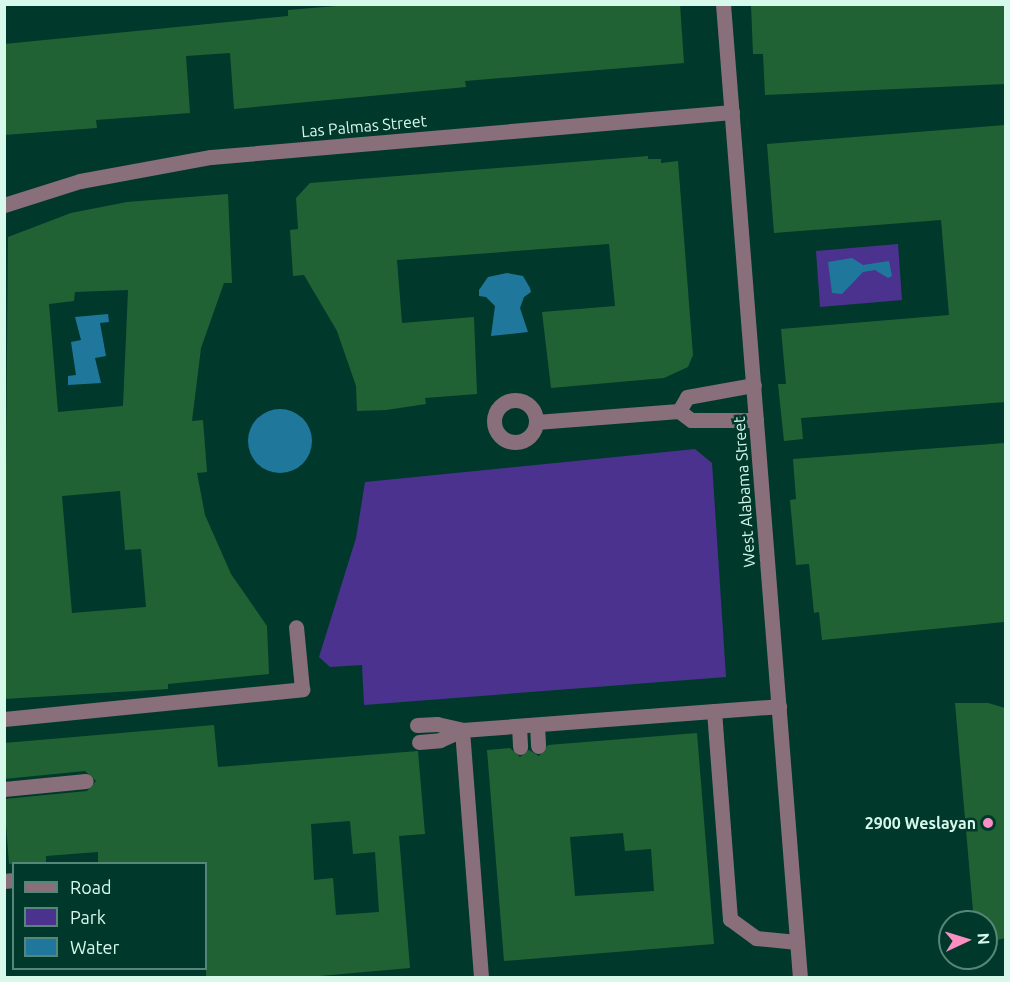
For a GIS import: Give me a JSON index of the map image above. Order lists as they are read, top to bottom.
{
  "streets": {
    "street": ["Las Palmas Street", "West Alabama Street"]
  },
  "crossings": [
    ["Las Palmas Street", "West Alabama Street"]
  ],
  "places": ["2900 Weslayan"],
  "legend": ["Road", "Park", "Water"],
  "north": "right"
}
